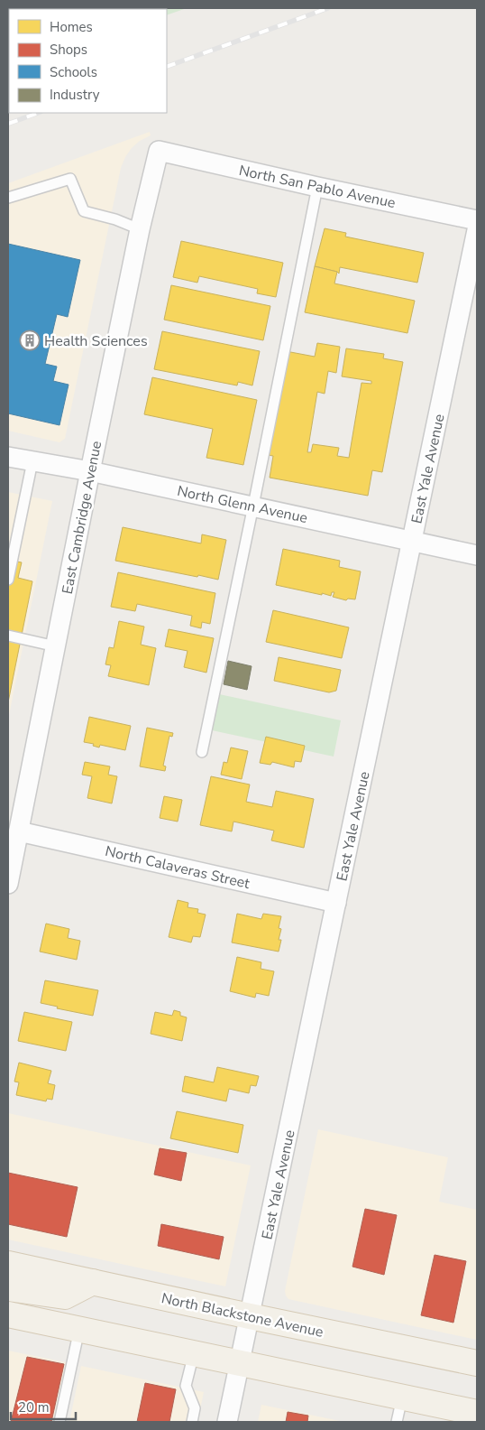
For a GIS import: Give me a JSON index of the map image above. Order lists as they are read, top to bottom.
{
  "streets": {
    "main road": ["North Blackstone Avenue"],
    "street": [
      "North San Pablo Avenue",
      "East Yale Avenue",
      "North Glenn Avenue",
      "East Cambridge Avenue",
      "North Calaveras Street"
    ]
  },
  "crossings": [
    ["North San Pablo Avenue", "East Cambridge Avenue"],
    ["East Yale Avenue", "North Glenn Avenue"],
    ["East Yale Avenue", "North Calaveras Street"],
    ["East Yale Avenue", "North Blackstone Avenue"],
    ["North Glenn Avenue", "East Cambridge Avenue"],
    ["East Cambridge Avenue", "North Calaveras Street"]
  ],
  "places": {
    "building": ["Health Sciences"]
  },
  "legend": [
    "Homes",
    "Shops",
    "Schools",
    "Industry"
  ],
  "scale_bar": "20 m"
}
